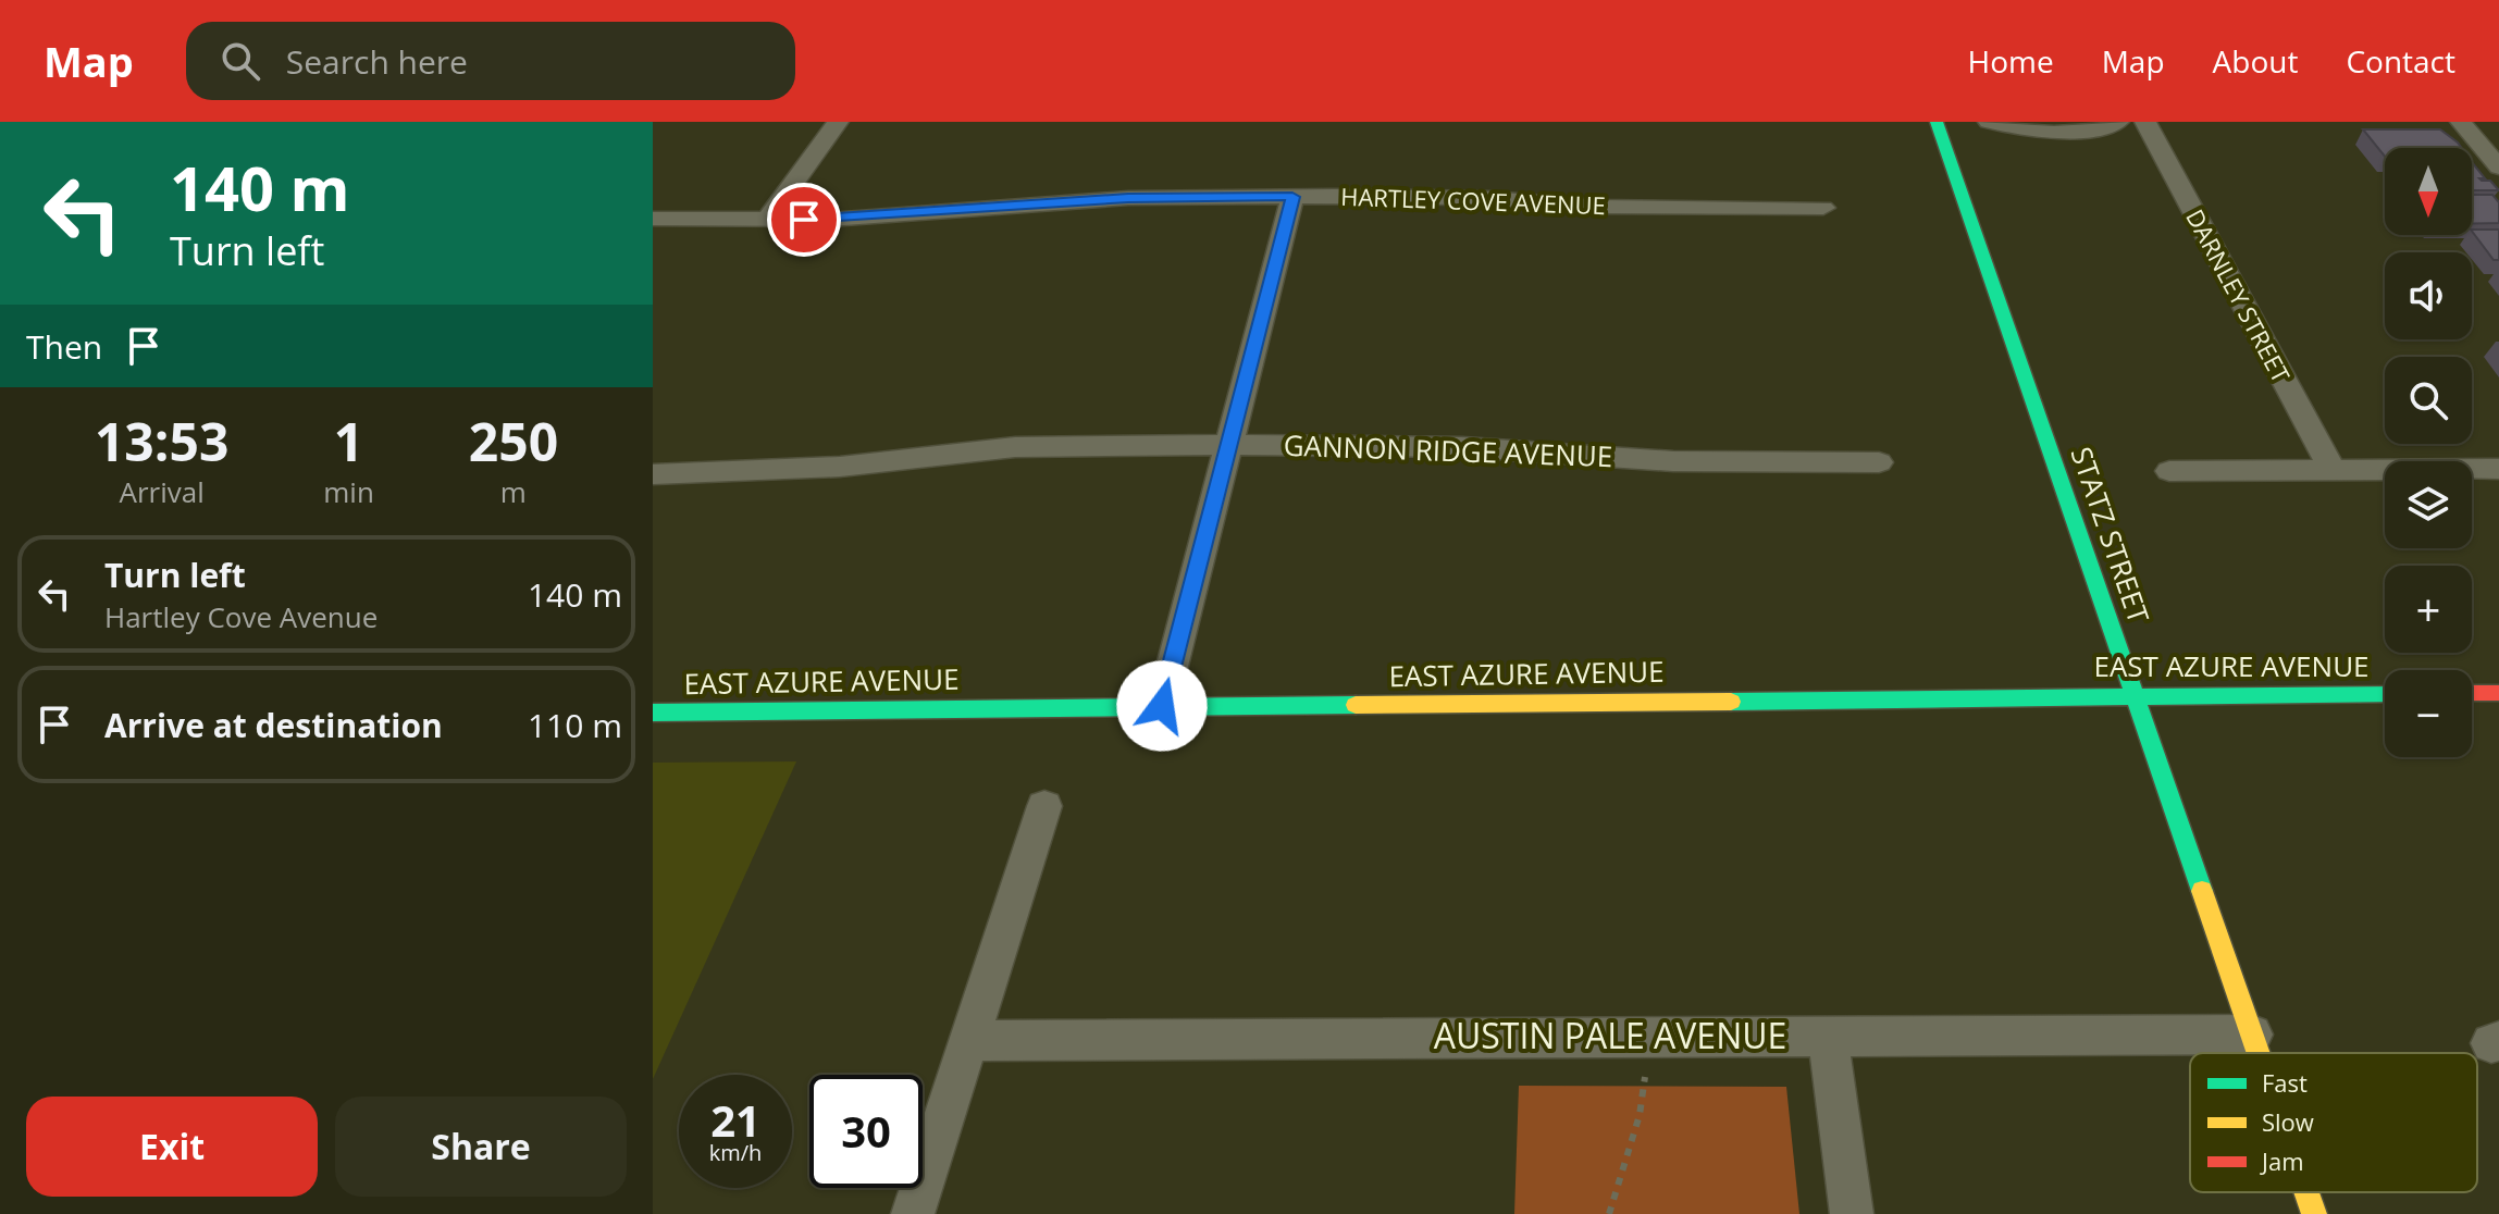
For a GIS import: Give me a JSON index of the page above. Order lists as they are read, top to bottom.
{
  "streets": {
    "street": [
      "HARTLEY COVE AVENUE",
      "DARNLEY STREET",
      "GANNON RIDGE AVENUE",
      "STATZ STREET",
      "EAST AZURE AVENUE",
      "AUSTIN PALE AVENUE"
    ]
  },
  "crossings": [
    ["STATZ STREET", "EAST AZURE AVENUE"],
    ["STATZ STREET", "AUSTIN PALE AVENUE"]
  ],
  "legend": ["Fast", "Slow", "Jam"],
  "north": "bottom",
  "page": {
    "header": "Map",
    "search": "Search here",
    "nav": [
      "Home",
      "Map",
      "About",
      "Contact"
    ],
    "turn": ["140 m", "Turn left"],
    "map_buttons": ["+", "−"],
    "then": "Then",
    "eta": [
      "13:53",
      "Arrival",
      "1",
      "min",
      "250",
      "m"
    ],
    "list": [
      {
        "name": "Turn left",
        "note": "Hartley Cove Avenue",
        "value": "140 m"
      },
      {
        "name": "Arrive at destination",
        "value": "110 m"
      }
    ],
    "speed": "21 km/h",
    "limit": "30",
    "buttons": ["Exit", "Share"]
  }
}
